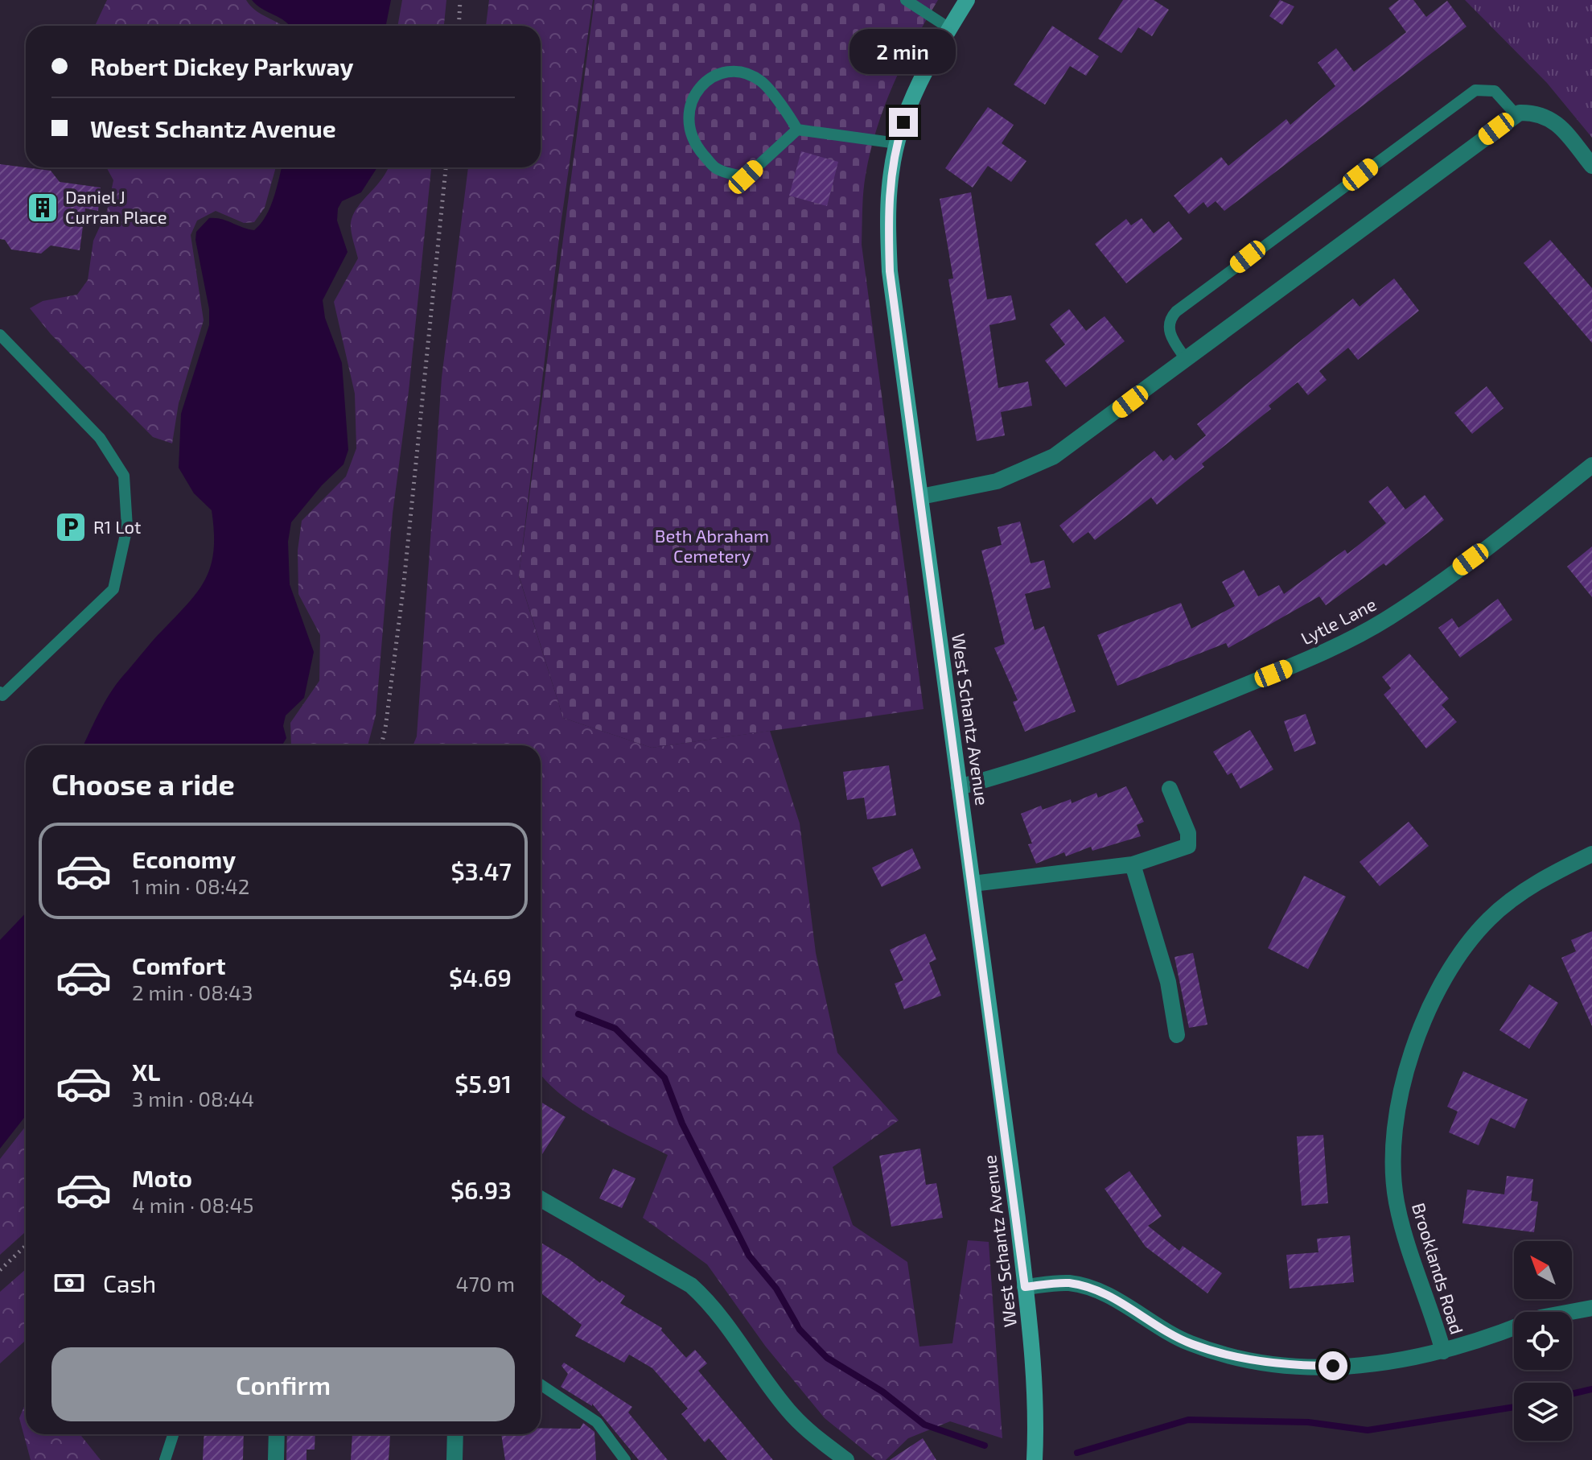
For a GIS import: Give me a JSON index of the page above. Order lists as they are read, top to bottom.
{
  "streets": {
    "main road": ["West Schantz Avenue"],
    "street": ["Lytle Lane", "Brooklands Road"]
  },
  "crossings": [
    ["Lytle Lane", "West Schantz Avenue"]
  ],
  "parks": ["Beth Abraham Cemetery"],
  "places": {
    "building": ["Daniel J Curran Place"],
    "parking": ["R1 Lot"]
  },
  "north": "top left",
  "page": {
    "banner": ["Robert Dickey Parkway", "West Schantz Avenue"],
    "bubble": "2 min",
    "heading": "Choose a ride",
    "list": [
      {
        "name": "Economy",
        "note": "1 min · 08:42",
        "value": "$3.47"
      },
      {
        "name": "Comfort",
        "note": "2 min · 08:43",
        "value": "$4.69"
      },
      {
        "name": "XL",
        "note": "3 min · 08:44",
        "value": "$5.91"
      },
      {
        "name": "Moto",
        "note": "4 min · 08:45",
        "value": "$6.93"
      }
    ],
    "pay": ["Cash", "470 m"],
    "buttons": "Confirm"
  }
}
